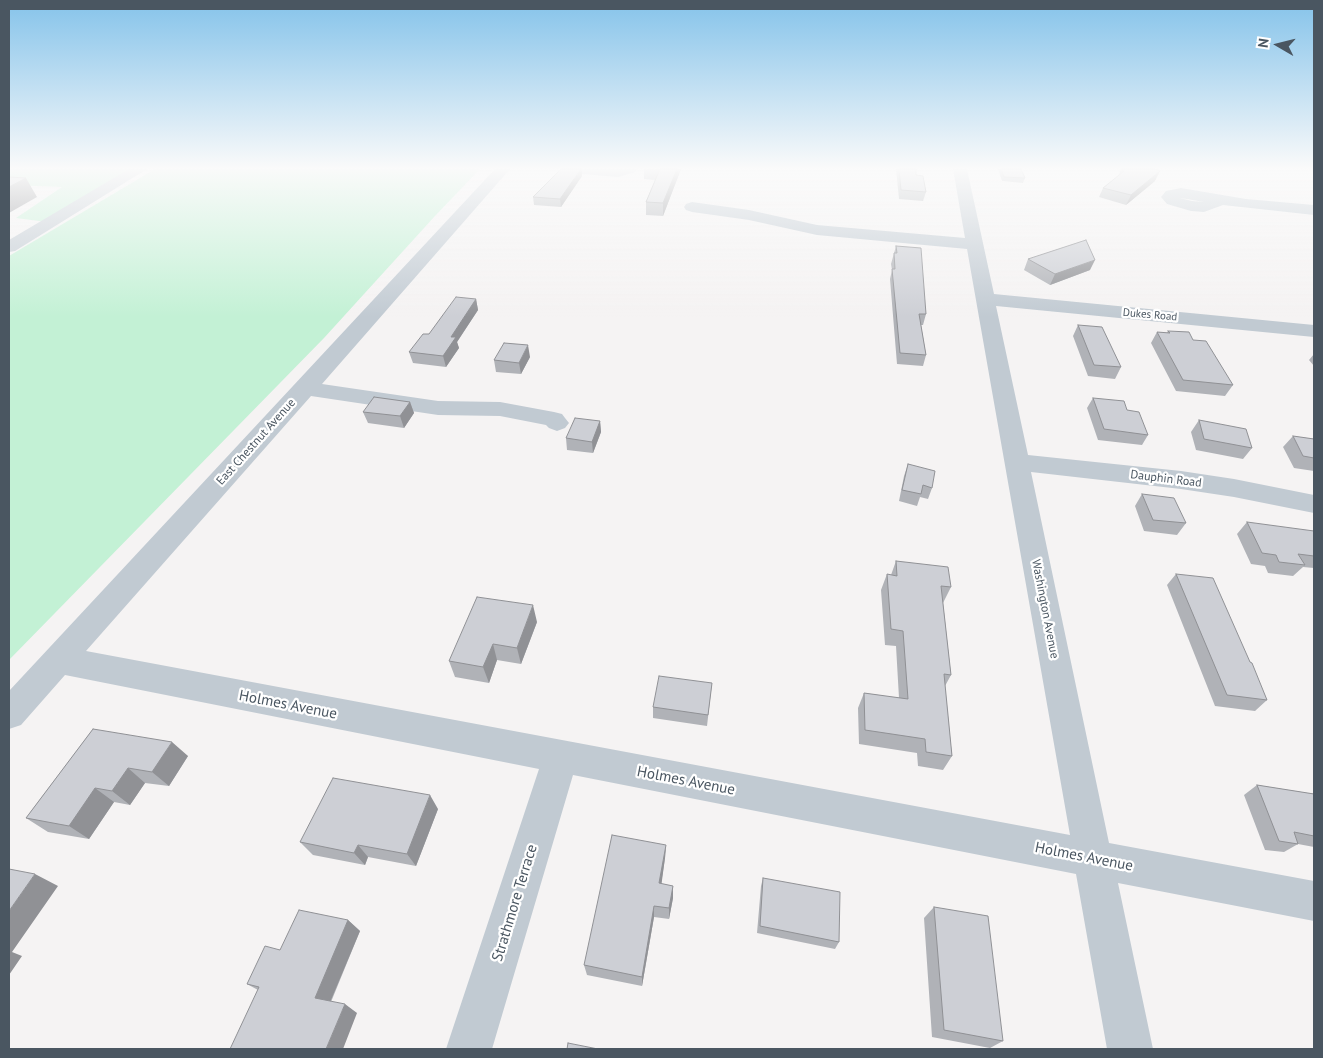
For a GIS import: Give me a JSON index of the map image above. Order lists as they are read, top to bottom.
{
  "streets": {
    "street": [
      "Dukes Road",
      "East Chestnut Avenue",
      "Dauphin Road",
      "Washington Avenue",
      "Holmes Avenue",
      "Strathmore Terrace"
    ]
  },
  "crossings": [
    ["Dukes Road", "Washington Avenue"],
    ["East Chestnut Avenue", "Holmes Avenue"],
    ["Dauphin Road", "Washington Avenue"],
    ["Washington Avenue", "Holmes Avenue"],
    ["Holmes Avenue", "Strathmore Terrace"]
  ],
  "north": "left"
}
